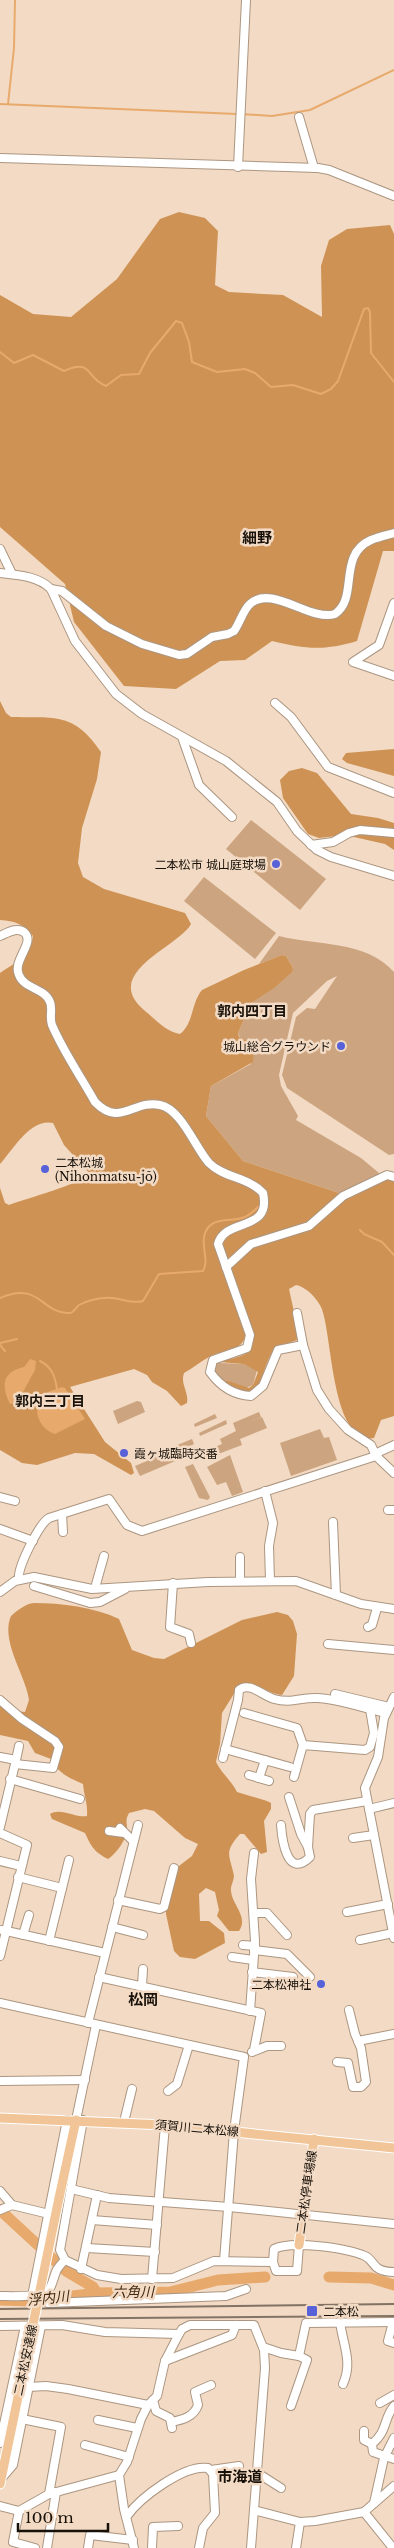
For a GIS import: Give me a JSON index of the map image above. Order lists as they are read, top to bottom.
{
  "streets": {
    "main road": ["須賀川二本松線", "二本松停車場線", "二本松安達線"]
  },
  "crossings": [
    ["須賀川二本松線", "二本松停車場線"],
    ["須賀川二本松線", "二本松安達線"]
  ],
  "districts": [
    "細野",
    "郭内四丁目",
    "郭内三丁目",
    "松岡",
    "市海道"
  ],
  "water": ["六角川", "浮内川"],
  "places": {
    "other": [
      "二本松市 城山庭球場",
      "城山総合グラウンド",
      "二本松城 (Nihonmatsu-jō)",
      "霞ヶ城臨時交番",
      "二本松神社"
    ],
    "transit": ["二本松"]
  },
  "scale_bar": "100 m"
}
